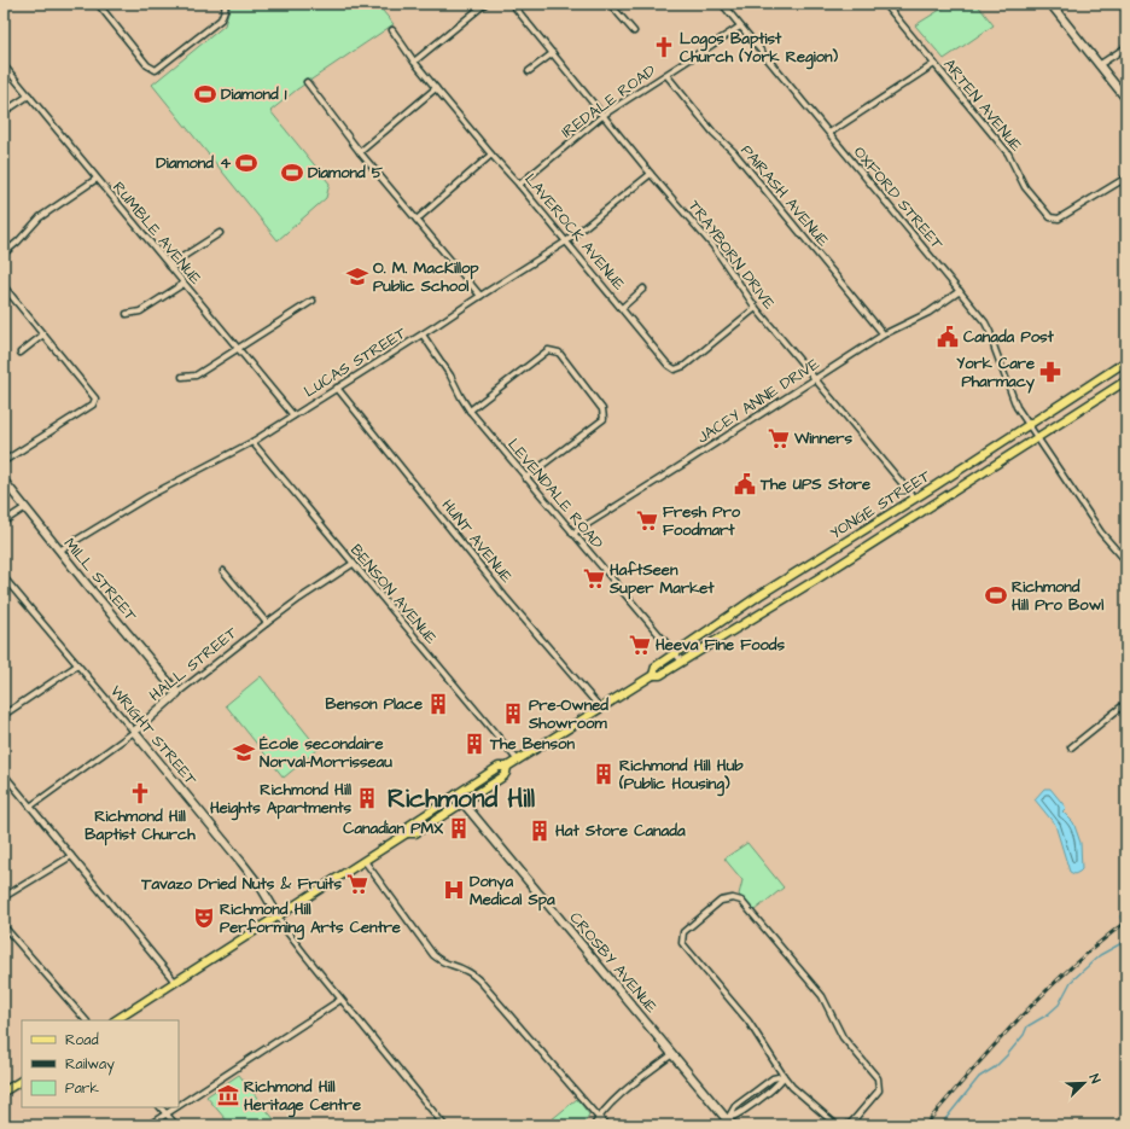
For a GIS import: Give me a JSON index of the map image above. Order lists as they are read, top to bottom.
{
  "streets": {
    "main road": ["YONGE STREET"],
    "street": [
      "IREDALE ROAD",
      "ARTEN AVENUE",
      "PAIRASH AVENUE",
      "OXFORD STREET",
      "LAVEROCK AVENUE",
      "RUMBLE AVENUE",
      "TRAYBORN DRIVE",
      "LUCAS STREET",
      "JACEY ANNE DRIVE",
      "LEVENDALE ROAD",
      "HUNT AVENUE",
      "MILL STREET",
      "BENSON AVENUE",
      "HALL STREET",
      "WRIGHT STREET",
      "CROSBY AVENUE"
    ]
  },
  "crossings": [
    ["IREDALE ROAD", "PAIRASH AVENUE"],
    ["IREDALE ROAD", "OXFORD STREET"],
    ["IREDALE ROAD", "LAVEROCK AVENUE"],
    ["IREDALE ROAD", "TRAYBORN DRIVE"],
    ["PAIRASH AVENUE", "JACEY ANNE DRIVE"],
    ["OXFORD STREET", "JACEY ANNE DRIVE"],
    ["OXFORD STREET", "YONGE STREET"],
    ["LAVEROCK AVENUE", "TRAYBORN DRIVE"],
    ["LAVEROCK AVENUE", "LUCAS STREET"],
    ["RUMBLE AVENUE", "LUCAS STREET"],
    ["TRAYBORN DRIVE", "LUCAS STREET"],
    ["TRAYBORN DRIVE", "JACEY ANNE DRIVE"],
    ["TRAYBORN DRIVE", "YONGE STREET"],
    ["LUCAS STREET", "LEVENDALE ROAD"],
    ["LUCAS STREET", "HUNT AVENUE"],
    ["LUCAS STREET", "MILL STREET"],
    ["LUCAS STREET", "BENSON AVENUE"],
    ["JACEY ANNE DRIVE", "LEVENDALE ROAD"],
    ["LEVENDALE ROAD", "YONGE STREET"],
    ["YONGE STREET", "HUNT AVENUE"],
    ["YONGE STREET", "BENSON AVENUE"],
    ["YONGE STREET", "WRIGHT STREET"],
    ["YONGE STREET", "CROSBY AVENUE"],
    ["MILL STREET", "HALL STREET"],
    ["BENSON AVENUE", "HALL STREET"],
    ["HALL STREET", "WRIGHT STREET"]
  ],
  "districts": ["Richmond Hill"],
  "places": {
    "church": ["Logos Baptist Church (York Region)", "Richmond Hill Baptist Church"],
    "sports": [
      "Diamond 1",
      "Diamond 4",
      "Diamond 5",
      "Richmond Hill Pro Bowl"
    ],
    "school or university": ["O. M. MacKillop Public School", "École secondaire Norval-Morrisseau"],
    "public building": ["Canada Post", "The UPS Store"],
    "pharmacy": ["York Care Pharmacy"],
    "supermarket": [
      "Winners",
      "Fresh Pro Foodmart",
      "HaftSeen Super Market",
      "Heeva Fine Foods",
      "Tavazo Dried Nuts & Fruits"
    ],
    "building": [
      "Benson Place",
      "Pre-Owned Showroom",
      "The Benson",
      "Richmond Hill Hub (Public Housing)",
      "Richmond Hill Heights Apartments",
      "Canadian PMX",
      "Hat Store Canada"
    ],
    "hospital": ["Donya Medical Spa"],
    "theatre": ["Richmond Hill Performing Arts Centre"],
    "museum": ["Richmond Hill Heritage Centre"]
  },
  "legend": ["Road", "Railway", "Park"],
  "north": "top right"
}
